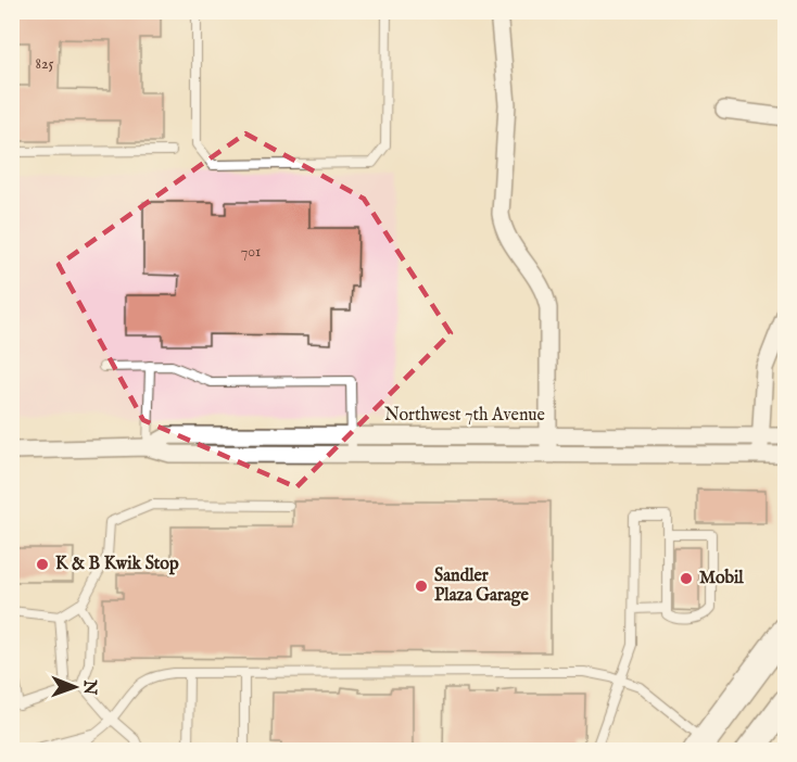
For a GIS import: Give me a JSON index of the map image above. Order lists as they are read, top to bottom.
{
  "streets": {
    "street": ["Northwest 7th Avenue"]
  },
  "places": ["K & B Kwik Stop", "Mobil", "Sandler Plaza Garage"],
  "house_numbers": ["825", "701"],
  "north": "right"
}
